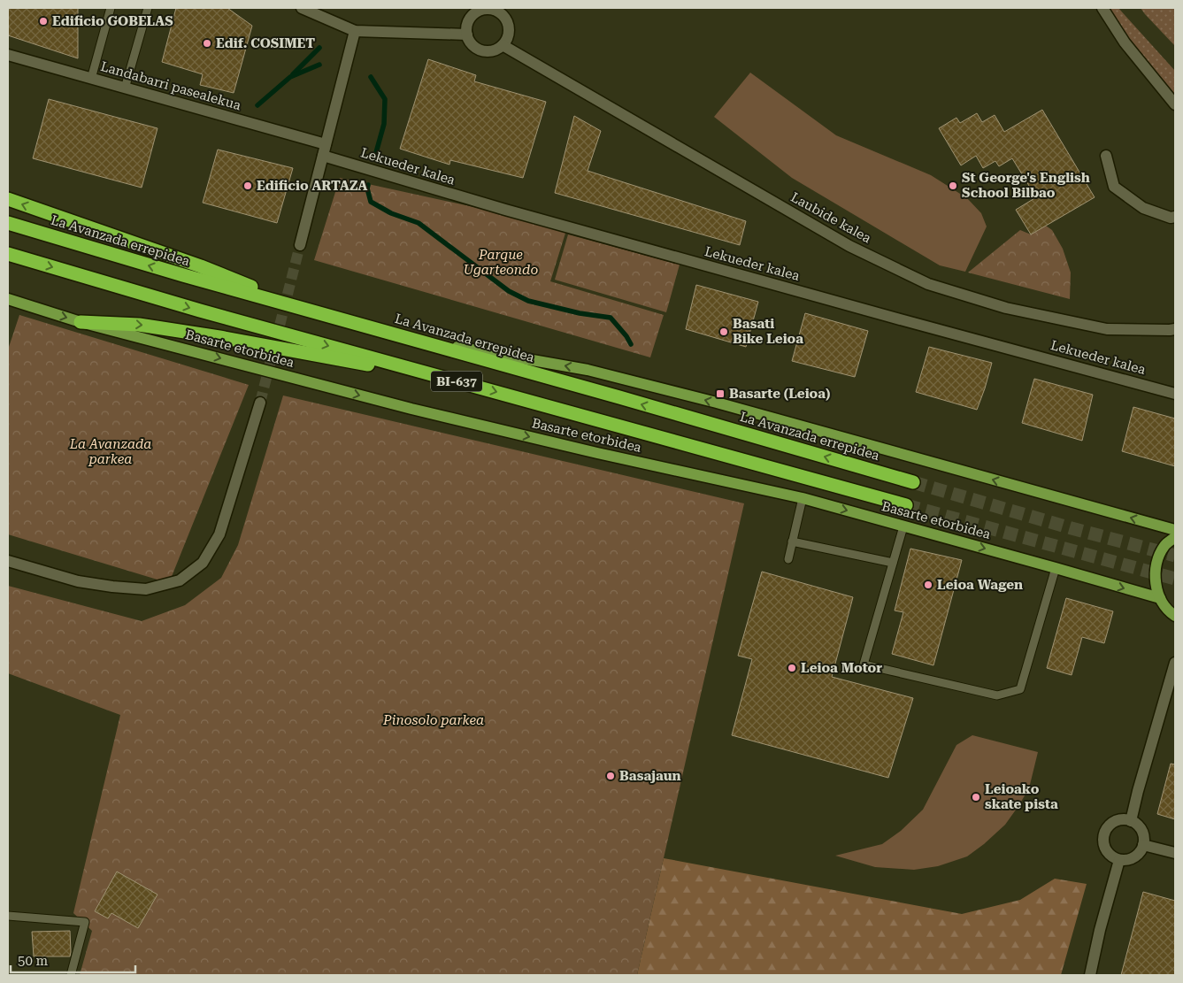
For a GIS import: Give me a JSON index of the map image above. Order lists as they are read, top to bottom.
{
  "streets": {
    "highway": ["La Avanzada errepidea", "BI-637"],
    "main road": ["Basarte etorbidea"],
    "street": ["Landabarri pasealekua", "Lekueder kalea", "Laubide kalea"]
  },
  "parks": ["Parque Ugarteondo", "La Avanzada parkea", "Pinosolo parkea"],
  "places": {
    "other": [
      "Edificio GOBELAS",
      "Edif. COSIMET",
      "Edificio ARTAZA",
      "St George's English School Bilbao",
      "Basati Bike Leioa",
      "Leioa Wagen",
      "Leioa Motor",
      "Basajaun",
      "Leioako skate pista"
    ],
    "transit": ["Basarte (Leioa)"]
  },
  "scale_bar": "50 m"
}
